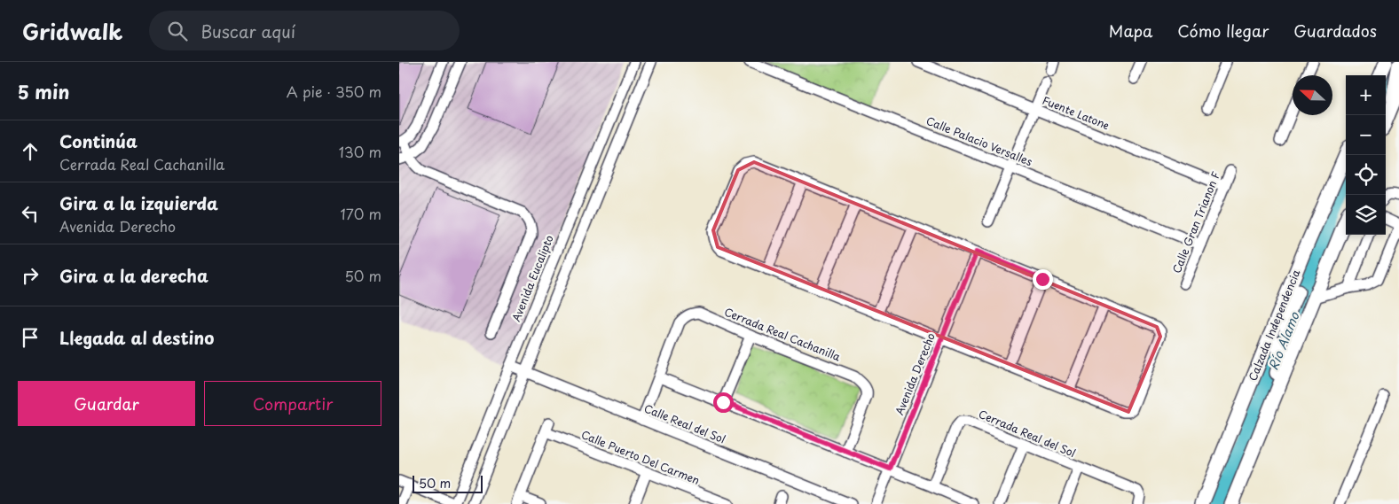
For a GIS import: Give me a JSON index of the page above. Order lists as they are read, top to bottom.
{
  "streets": {
    "main road": ["Calzada Independencia"],
    "street": [
      "Fuente Latone",
      "Calle Palacio Versalles",
      "Calle Gran Trianon F",
      "Avenida Eucalipto",
      "Cerrada Real Cachanilla",
      "Avenida Derecho",
      "Calle Real del Sol",
      "Cerrada Real del Sol",
      "Calle Puerto Del Carmen"
    ]
  },
  "crossings": [
    ["Fuente Latone", "Calle Gran Trianon F"],
    ["Calle Palacio Versalles", "Calle Gran Trianon F"],
    ["Avenida Eucalipto", "Calle Real del Sol"],
    ["Cerrada Real Cachanilla", "Calle Real del Sol"]
  ],
  "water": ["Río Alamo"],
  "scale_bar": "50 m",
  "north": "left",
  "page": {
    "header": "Gridwalk",
    "search": "Buscar aquí",
    "nav": ["Mapa", "Cómo llegar", "Guardados"],
    "heading": ["5 min", "A pie · 350 m"],
    "map_buttons": ["+", "−"],
    "list": [
      ["Continúa", "Cerrada Real Cachanilla", "130 m"],
      ["Gira a la izquierda", "Avenida Derecho", "170 m"],
      ["Gira a la derecha", "50 m"],
      "Llegada al destino"
    ],
    "buttons": ["Guardar", "Compartir"],
    "scale": "50 m"
  }
}
